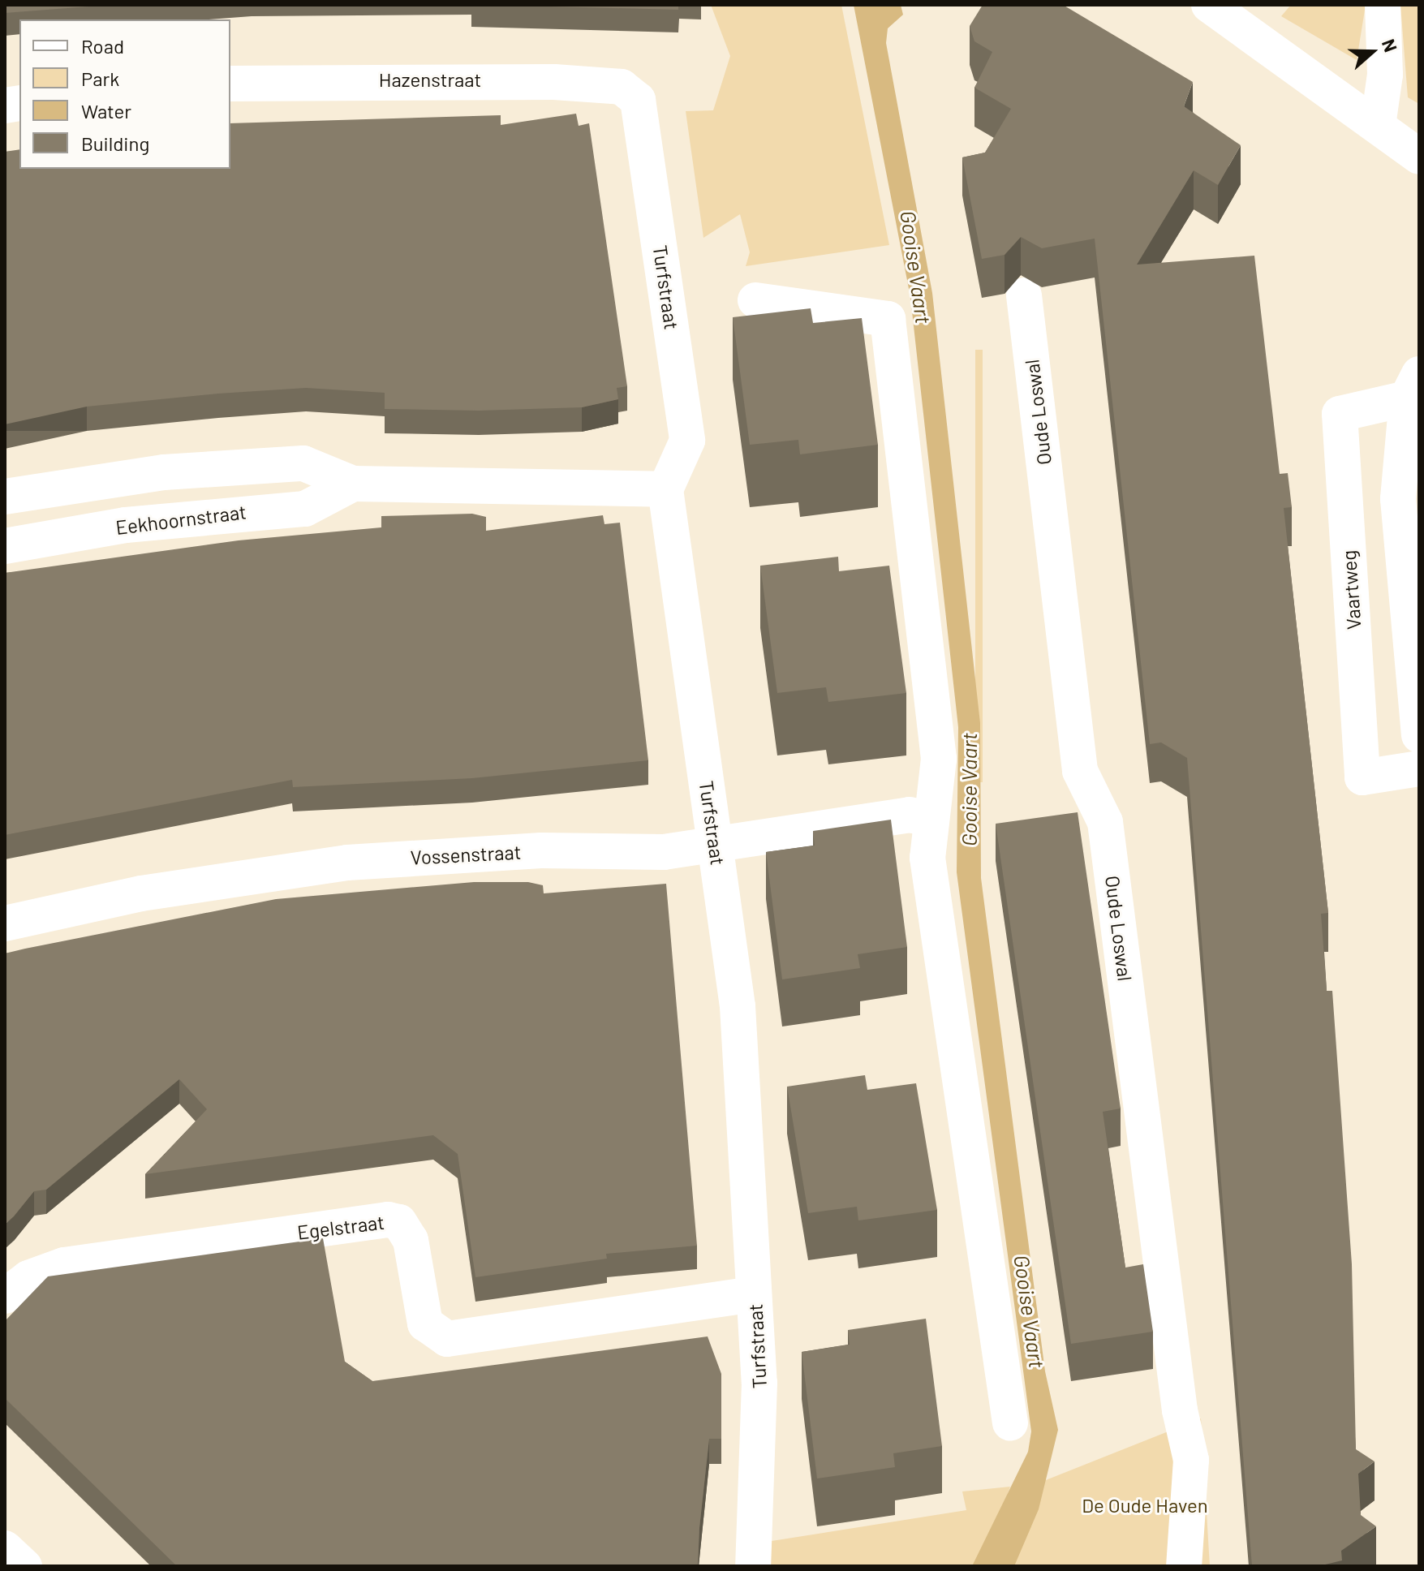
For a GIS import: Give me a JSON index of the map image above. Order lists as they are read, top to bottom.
{
  "streets": {
    "street": [
      "Hazenstraat",
      "Turfstraat",
      "Oude Loswal",
      "Eekhoornstraat",
      "Vaartweg",
      "Vossenstraat",
      "Egelstraat"
    ]
  },
  "crossings": [
    ["Hazenstraat", "Turfstraat"],
    ["Turfstraat", "Eekhoornstraat"],
    ["Turfstraat", "Vossenstraat"],
    ["Turfstraat", "Egelstraat"]
  ],
  "water": ["Gooise Vaart"],
  "parks": ["De Oude Haven"],
  "legend": [
    "Road",
    "Park",
    "Water",
    "Building"
  ],
  "north": "right"
}
